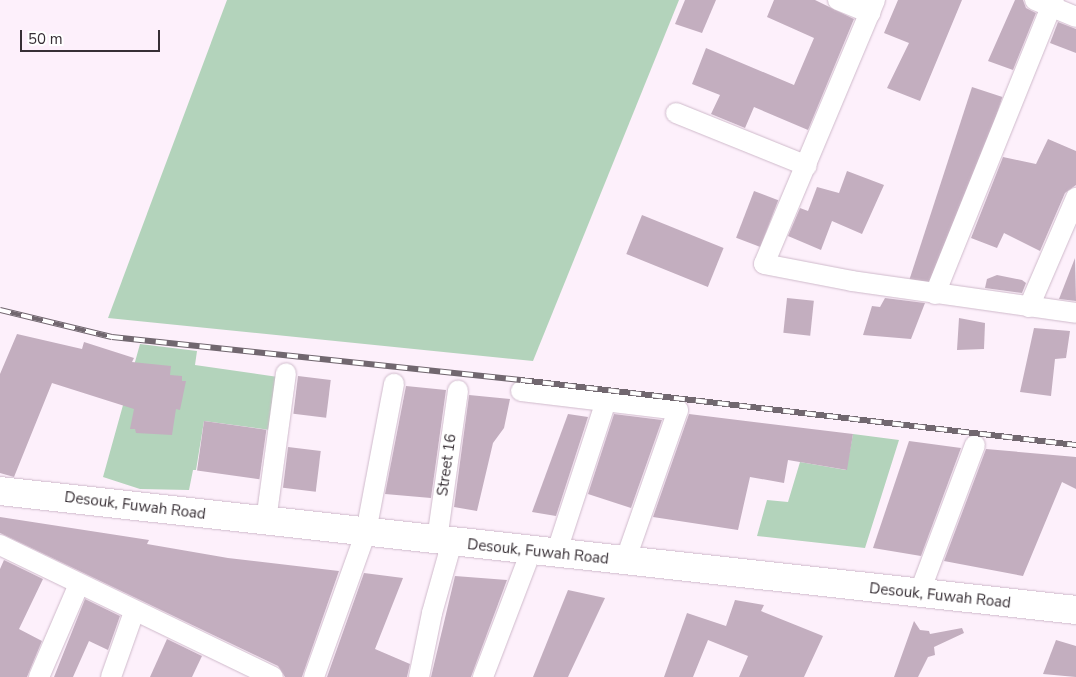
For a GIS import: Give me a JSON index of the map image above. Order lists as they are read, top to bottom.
{
  "streets": {
    "main road": ["Desouk, Fuwah Road"],
    "street": ["Street 16"]
  },
  "crossings": [
    ["Street 16", "Desouk, Fuwah Road"]
  ],
  "scale_bar": "50 m"
}
